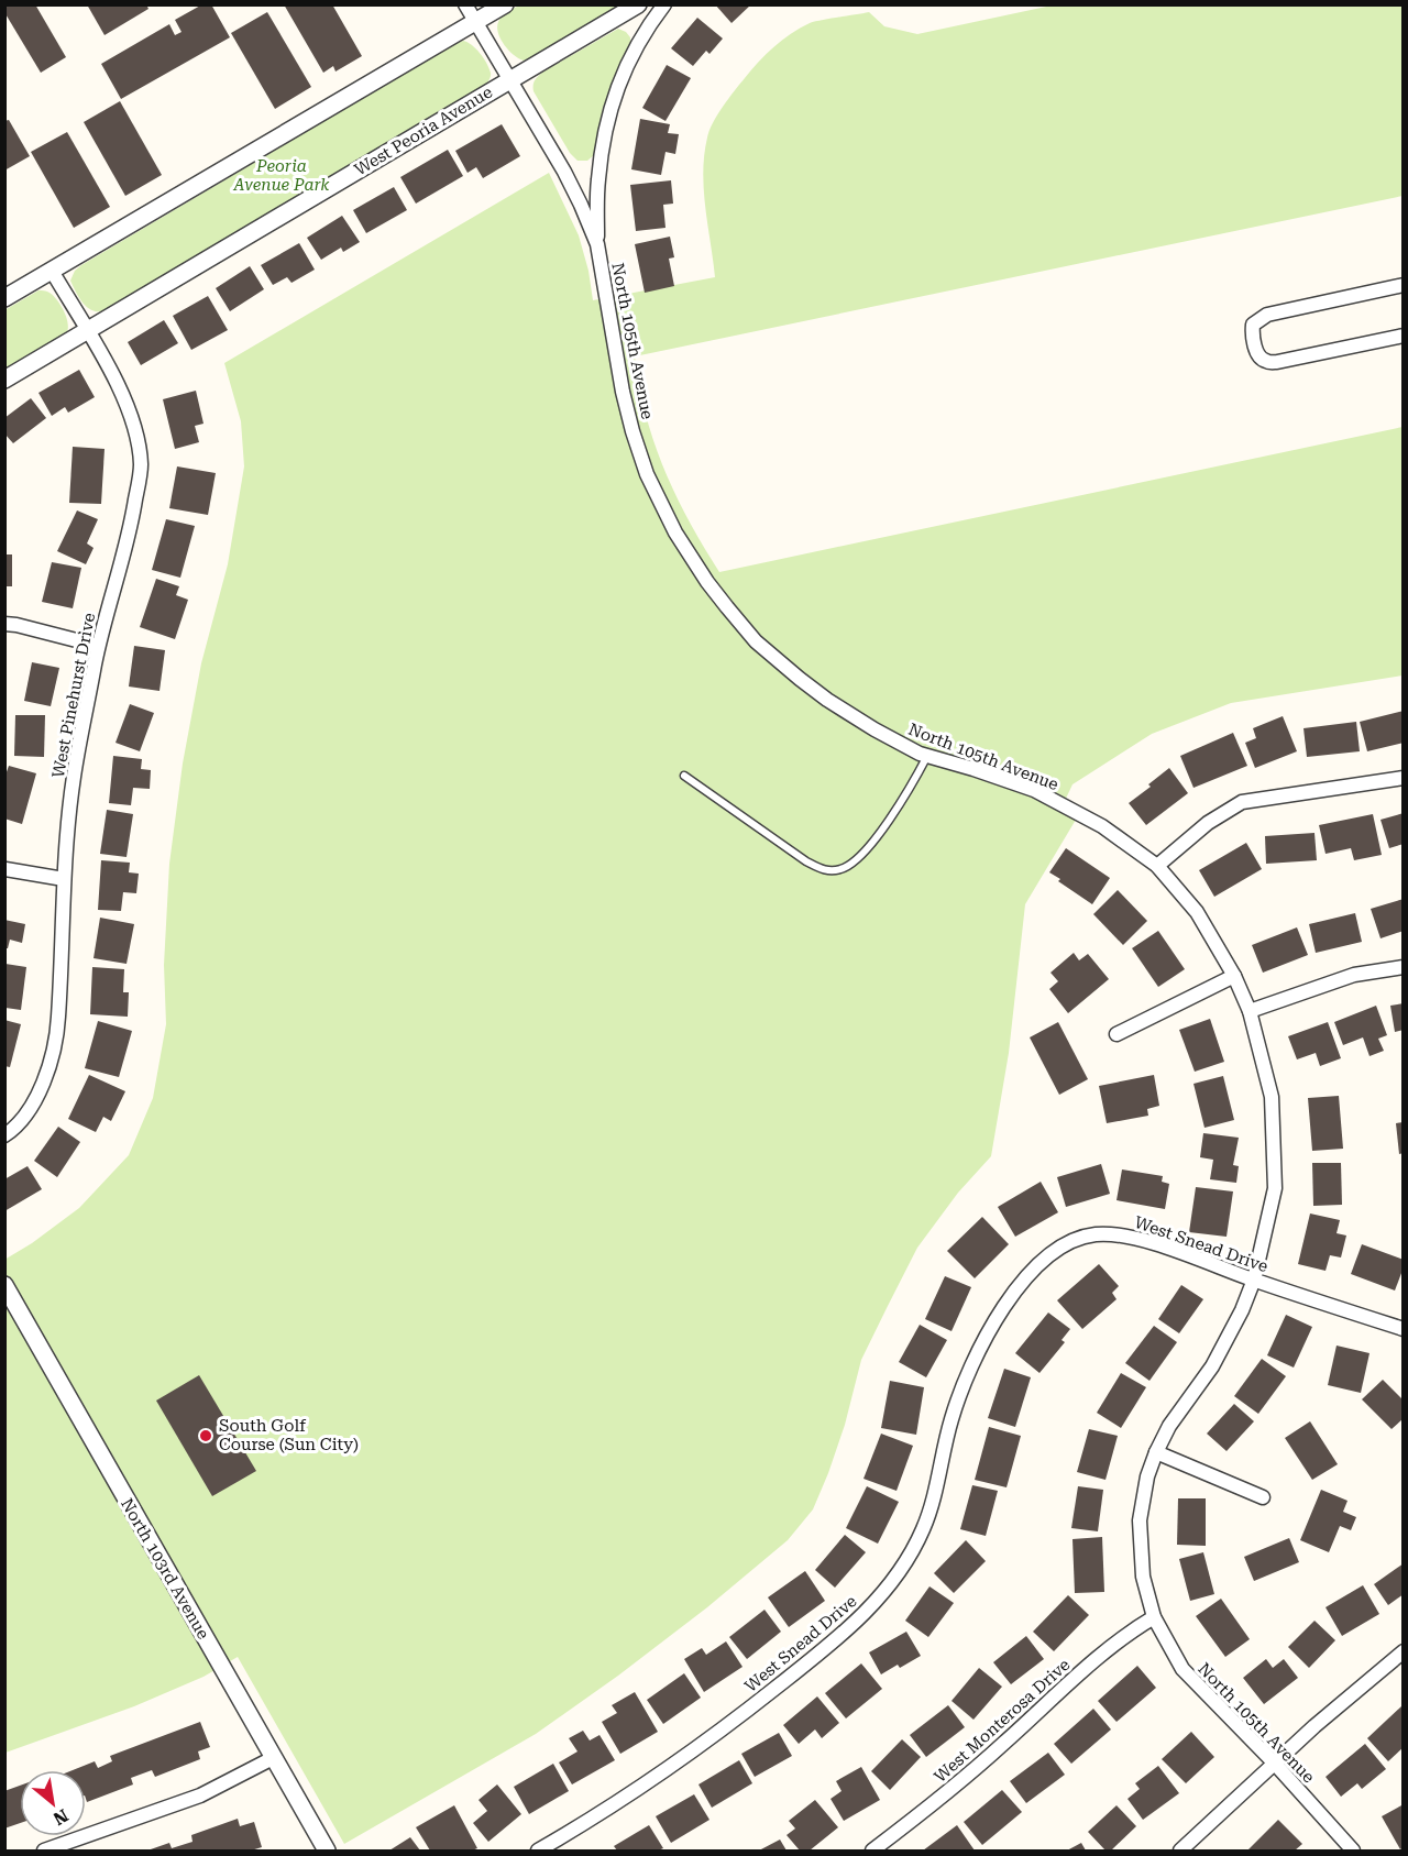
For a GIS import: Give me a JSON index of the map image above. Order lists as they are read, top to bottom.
{
  "streets": {
    "street": [
      "West Peoria Avenue",
      "North 105th Avenue",
      "West Pinehurst Drive",
      "West Snead Drive",
      "North 103rd Avenue",
      "West Monterosa Drive"
    ]
  },
  "crossings": [
    ["West Peoria Avenue", "North 105th Avenue"],
    ["West Peoria Avenue", "West Pinehurst Drive"],
    ["North 105th Avenue", "West Snead Drive"],
    ["North 105th Avenue", "West Monterosa Drive"]
  ],
  "parks": ["Peoria Avenue Park"],
  "places": ["South Golf Course (Sun City)"],
  "north": "bottom right"
}
